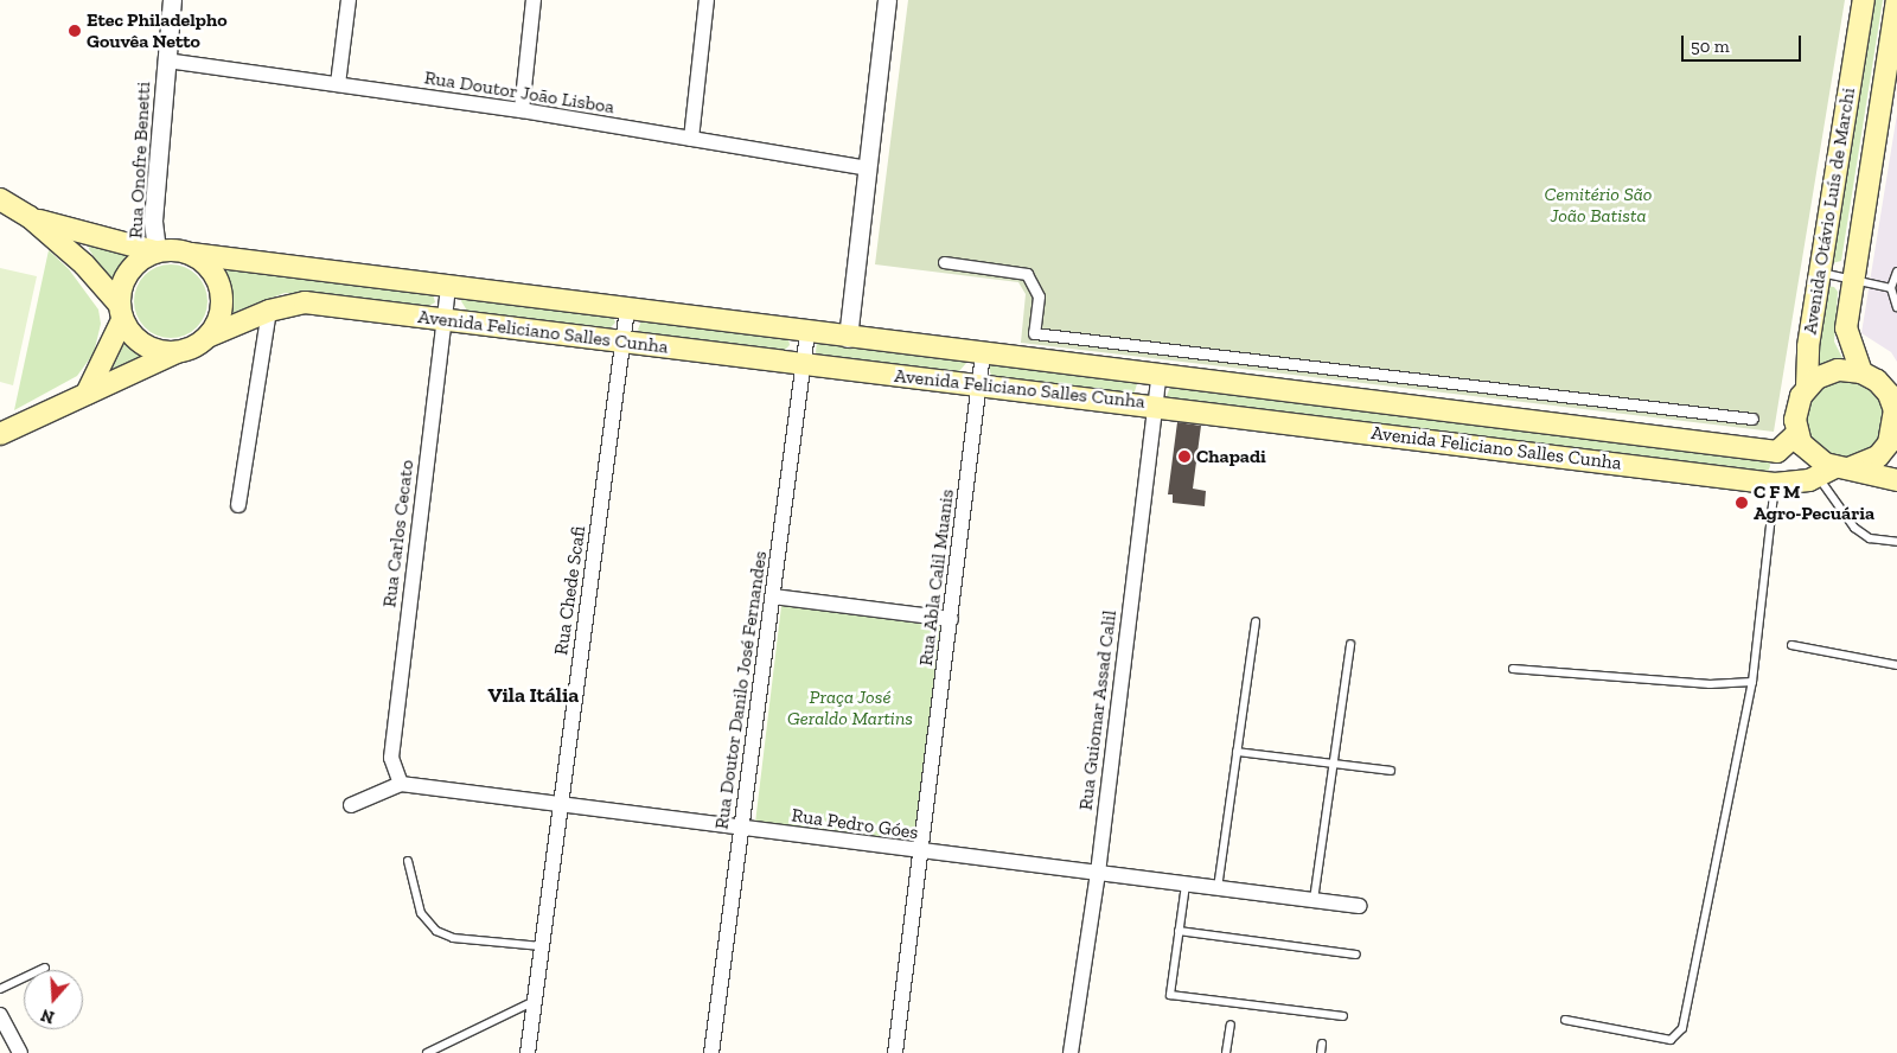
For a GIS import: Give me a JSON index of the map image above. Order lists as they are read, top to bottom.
{
  "streets": {
    "main road": ["Avenida Otávio Luís de Marchi", "Avenida Feliciano Salles Cunha"],
    "street": [
      "Rua Doutor João Lisboa",
      "Rua Onofre Benetti",
      "Rua Carlos Cecato",
      "Rua Abla Calil Muanis",
      "Rua Chede Scafi",
      "Rua Doutor Danilo José Fernandes",
      "Rua Guiomar Assad Calil",
      "Rua Pedro Góes"
    ]
  },
  "crossings": [
    ["Rua Doutor João Lisboa", "Rua Onofre Benetti"],
    ["Rua Onofre Benetti", "Avenida Feliciano Salles Cunha"],
    ["Avenida Otávio Luís de Marchi", "Avenida Feliciano Salles Cunha"],
    ["Avenida Feliciano Salles Cunha", "Rua Carlos Cecato"],
    ["Avenida Feliciano Salles Cunha", "Rua Abla Calil Muanis"],
    ["Avenida Feliciano Salles Cunha", "Rua Chede Scafi"],
    ["Avenida Feliciano Salles Cunha", "Rua Doutor Danilo José Fernandes"],
    ["Avenida Feliciano Salles Cunha", "Rua Guiomar Assad Calil"],
    ["Rua Carlos Cecato", "Rua Pedro Góes"],
    ["Rua Abla Calil Muanis", "Rua Pedro Góes"],
    ["Rua Chede Scafi", "Rua Pedro Góes"],
    ["Rua Doutor Danilo José Fernandes", "Rua Pedro Góes"],
    ["Rua Guiomar Assad Calil", "Rua Pedro Góes"]
  ],
  "districts": ["Vila Itália"],
  "parks": ["Cemitério São João Batista", "Praça José Geraldo Martins"],
  "places": ["Etec Philadelpho Gouvêa Netto", "Chapadi", "C F M Agro-Pecuária"],
  "scale_bar": "50 m",
  "north": "bottom"
}
